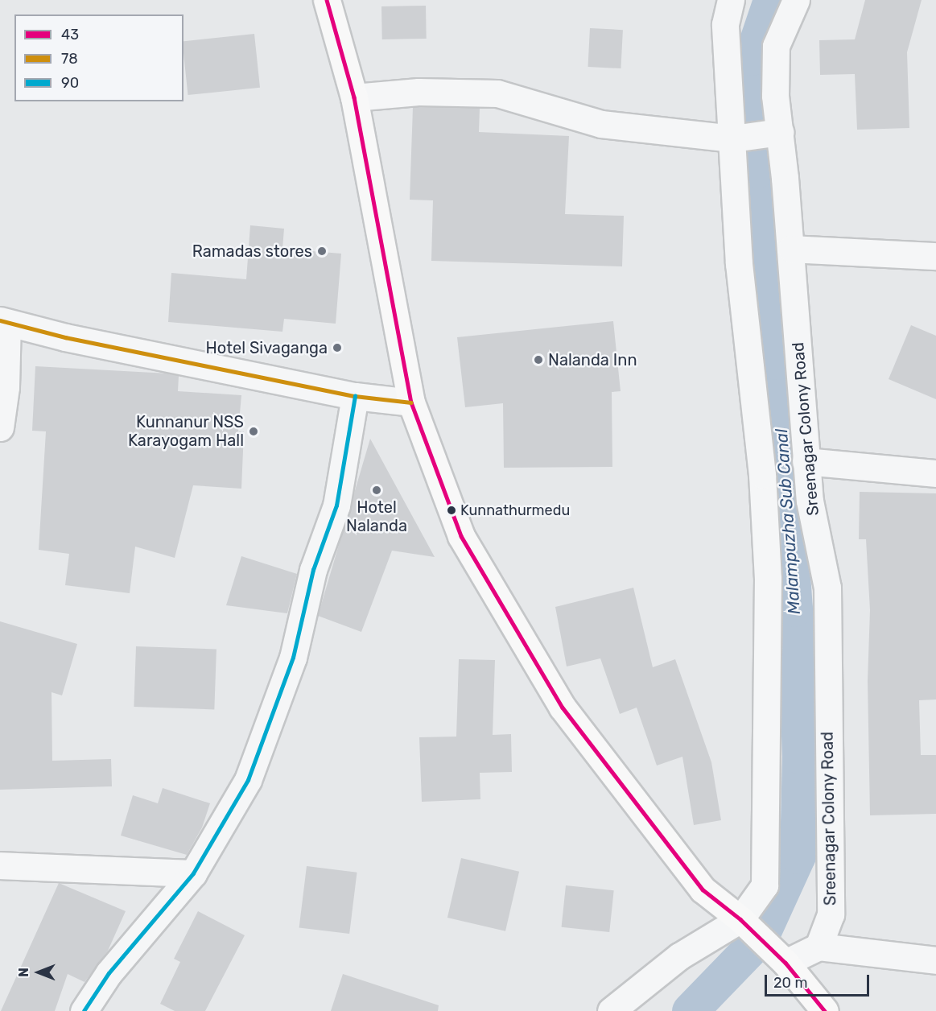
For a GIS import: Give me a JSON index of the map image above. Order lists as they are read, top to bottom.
{
  "streets": {
    "street": ["Sreenagar Colony Road"]
  },
  "water": ["Malampuzha Sub Canal"],
  "places": [
    "Ramadas stores",
    "Hotel Sivaganga",
    "Nalanda Inn",
    "Kunnanur NSS Karayogam Hall",
    "Hotel Nalanda",
    "Kunnathurmedu"
  ],
  "lines": ["transit line 43", "transit line 78", "transit line 90"],
  "legend": ["43", "78", "90"],
  "scale_bar": "20 m",
  "north": "left"
}
